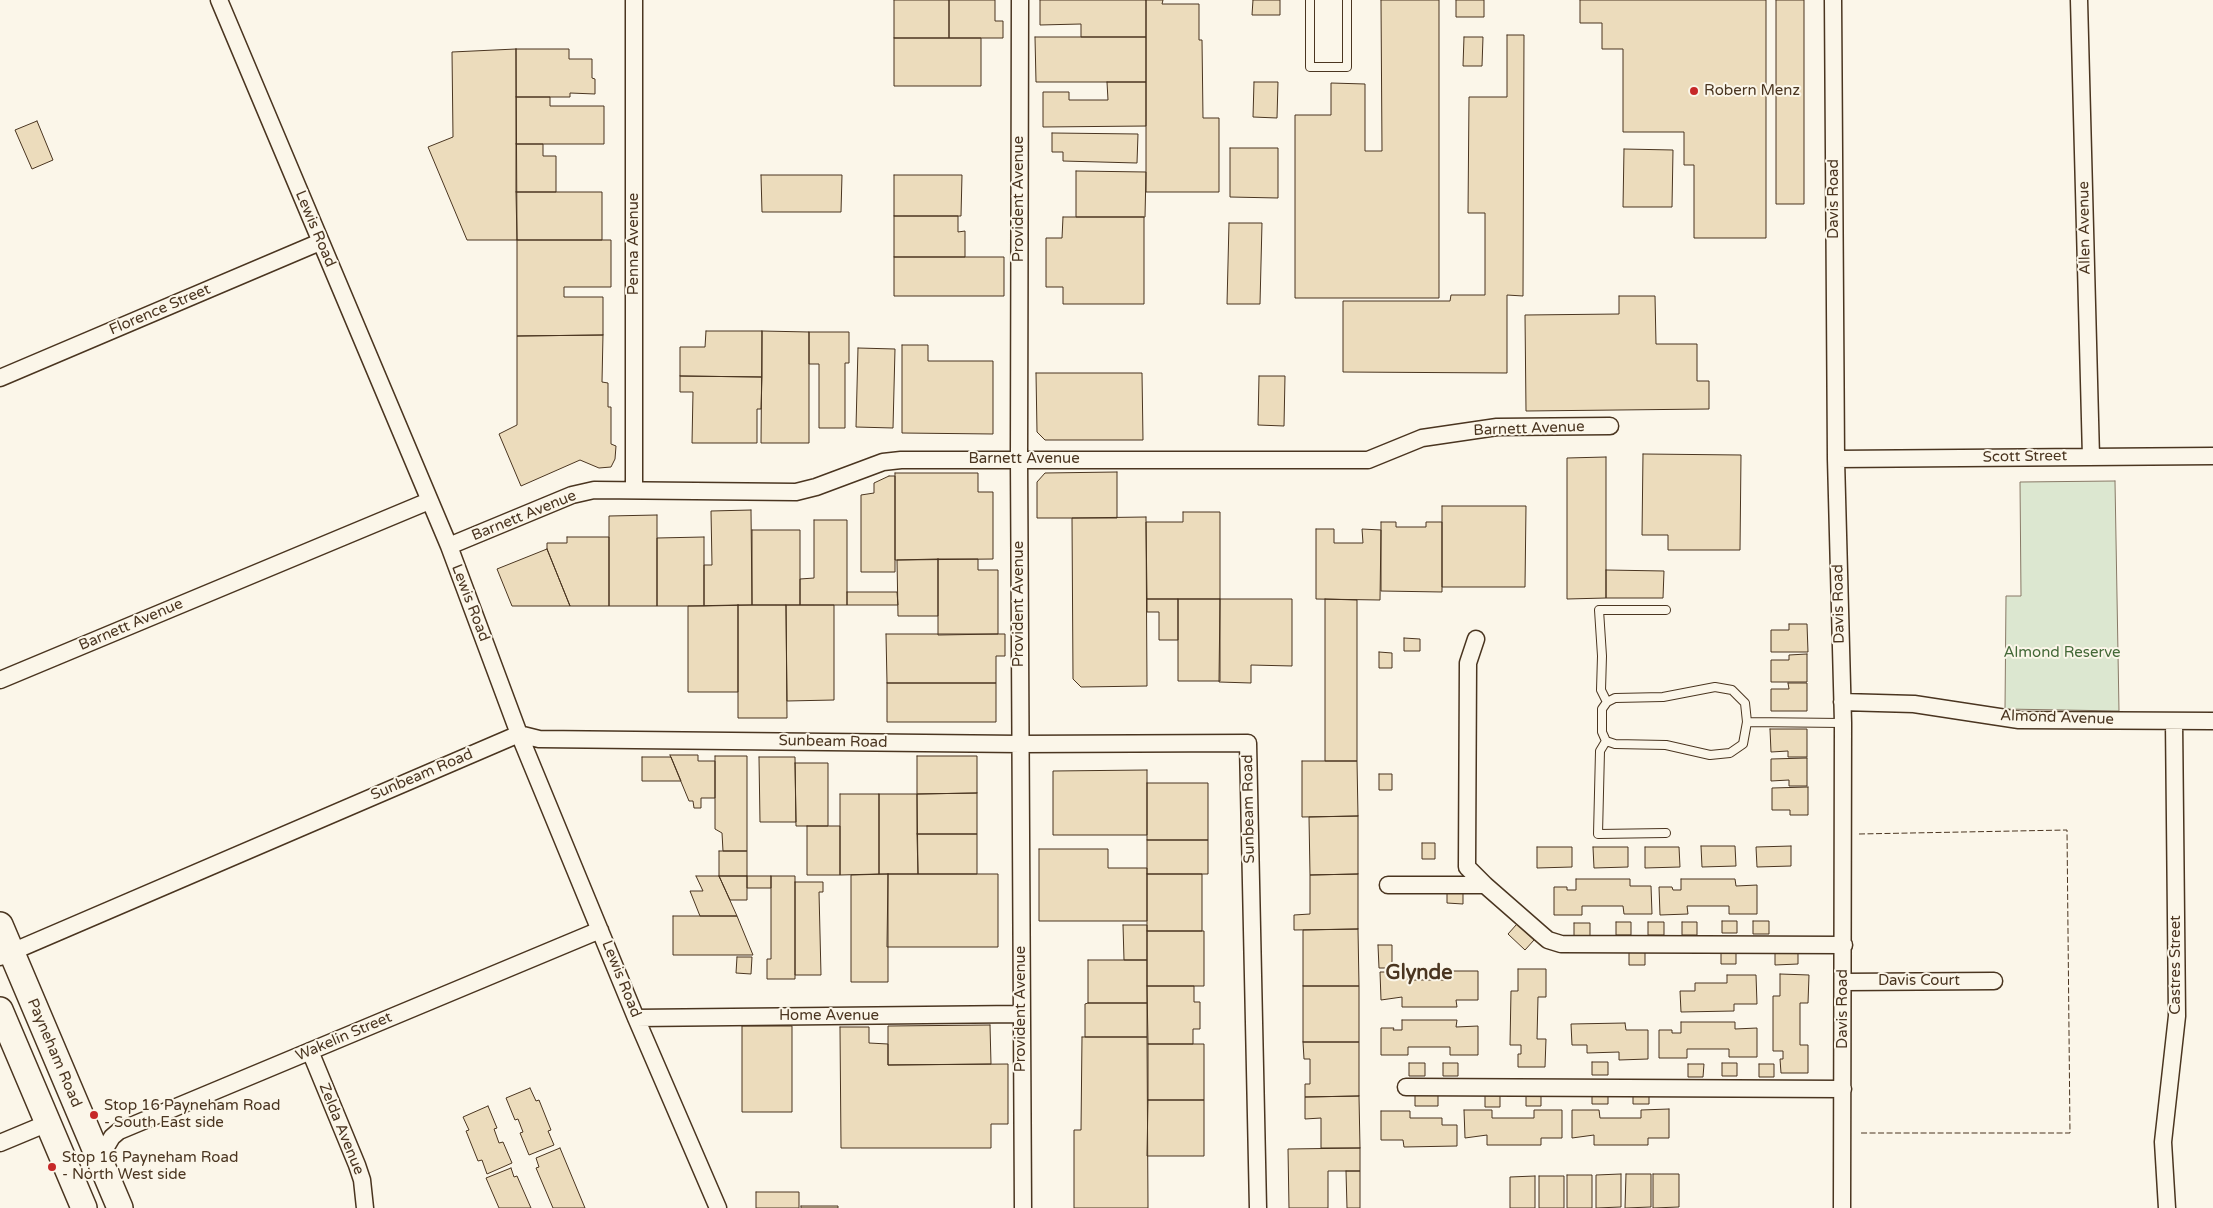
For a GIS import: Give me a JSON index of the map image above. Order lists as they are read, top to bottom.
{
  "streets": {
    "main road": ["Payneham Road"],
    "street": [
      "Provident Avenue",
      "Davis Road",
      "Allen Avenue",
      "Lewis Road",
      "Penna Avenue",
      "Florence Street",
      "Barnett Avenue",
      "Scott Street",
      "Almond Avenue",
      "Sunbeam Road",
      "Castres Street",
      "Davis Court",
      "Home Avenue",
      "Wakelin Street",
      "Zelda Avenue"
    ]
  },
  "crossings": [
    ["Provident Avenue", "Barnett Avenue"],
    ["Provident Avenue", "Sunbeam Road"],
    ["Provident Avenue", "Home Avenue"],
    ["Davis Road", "Scott Street"],
    ["Davis Road", "Almond Avenue"],
    ["Davis Road", "Davis Court"],
    ["Allen Avenue", "Scott Street"],
    ["Lewis Road", "Florence Street"],
    ["Lewis Road", "Barnett Avenue"],
    ["Lewis Road", "Sunbeam Road"],
    ["Lewis Road", "Home Avenue"],
    ["Lewis Road", "Wakelin Street"],
    ["Penna Avenue", "Barnett Avenue"],
    ["Almond Avenue", "Castres Street"],
    ["Sunbeam Road", "Payneham Road"],
    ["Wakelin Street", "Payneham Road"],
    ["Wakelin Street", "Zelda Avenue"]
  ],
  "districts": ["Glynde"],
  "parks": ["Almond Reserve"],
  "places": ["Robern Menz", "Stop 16 Payneham Road - South East side", "Stop 16 Payneham Road - North West side"]
}
